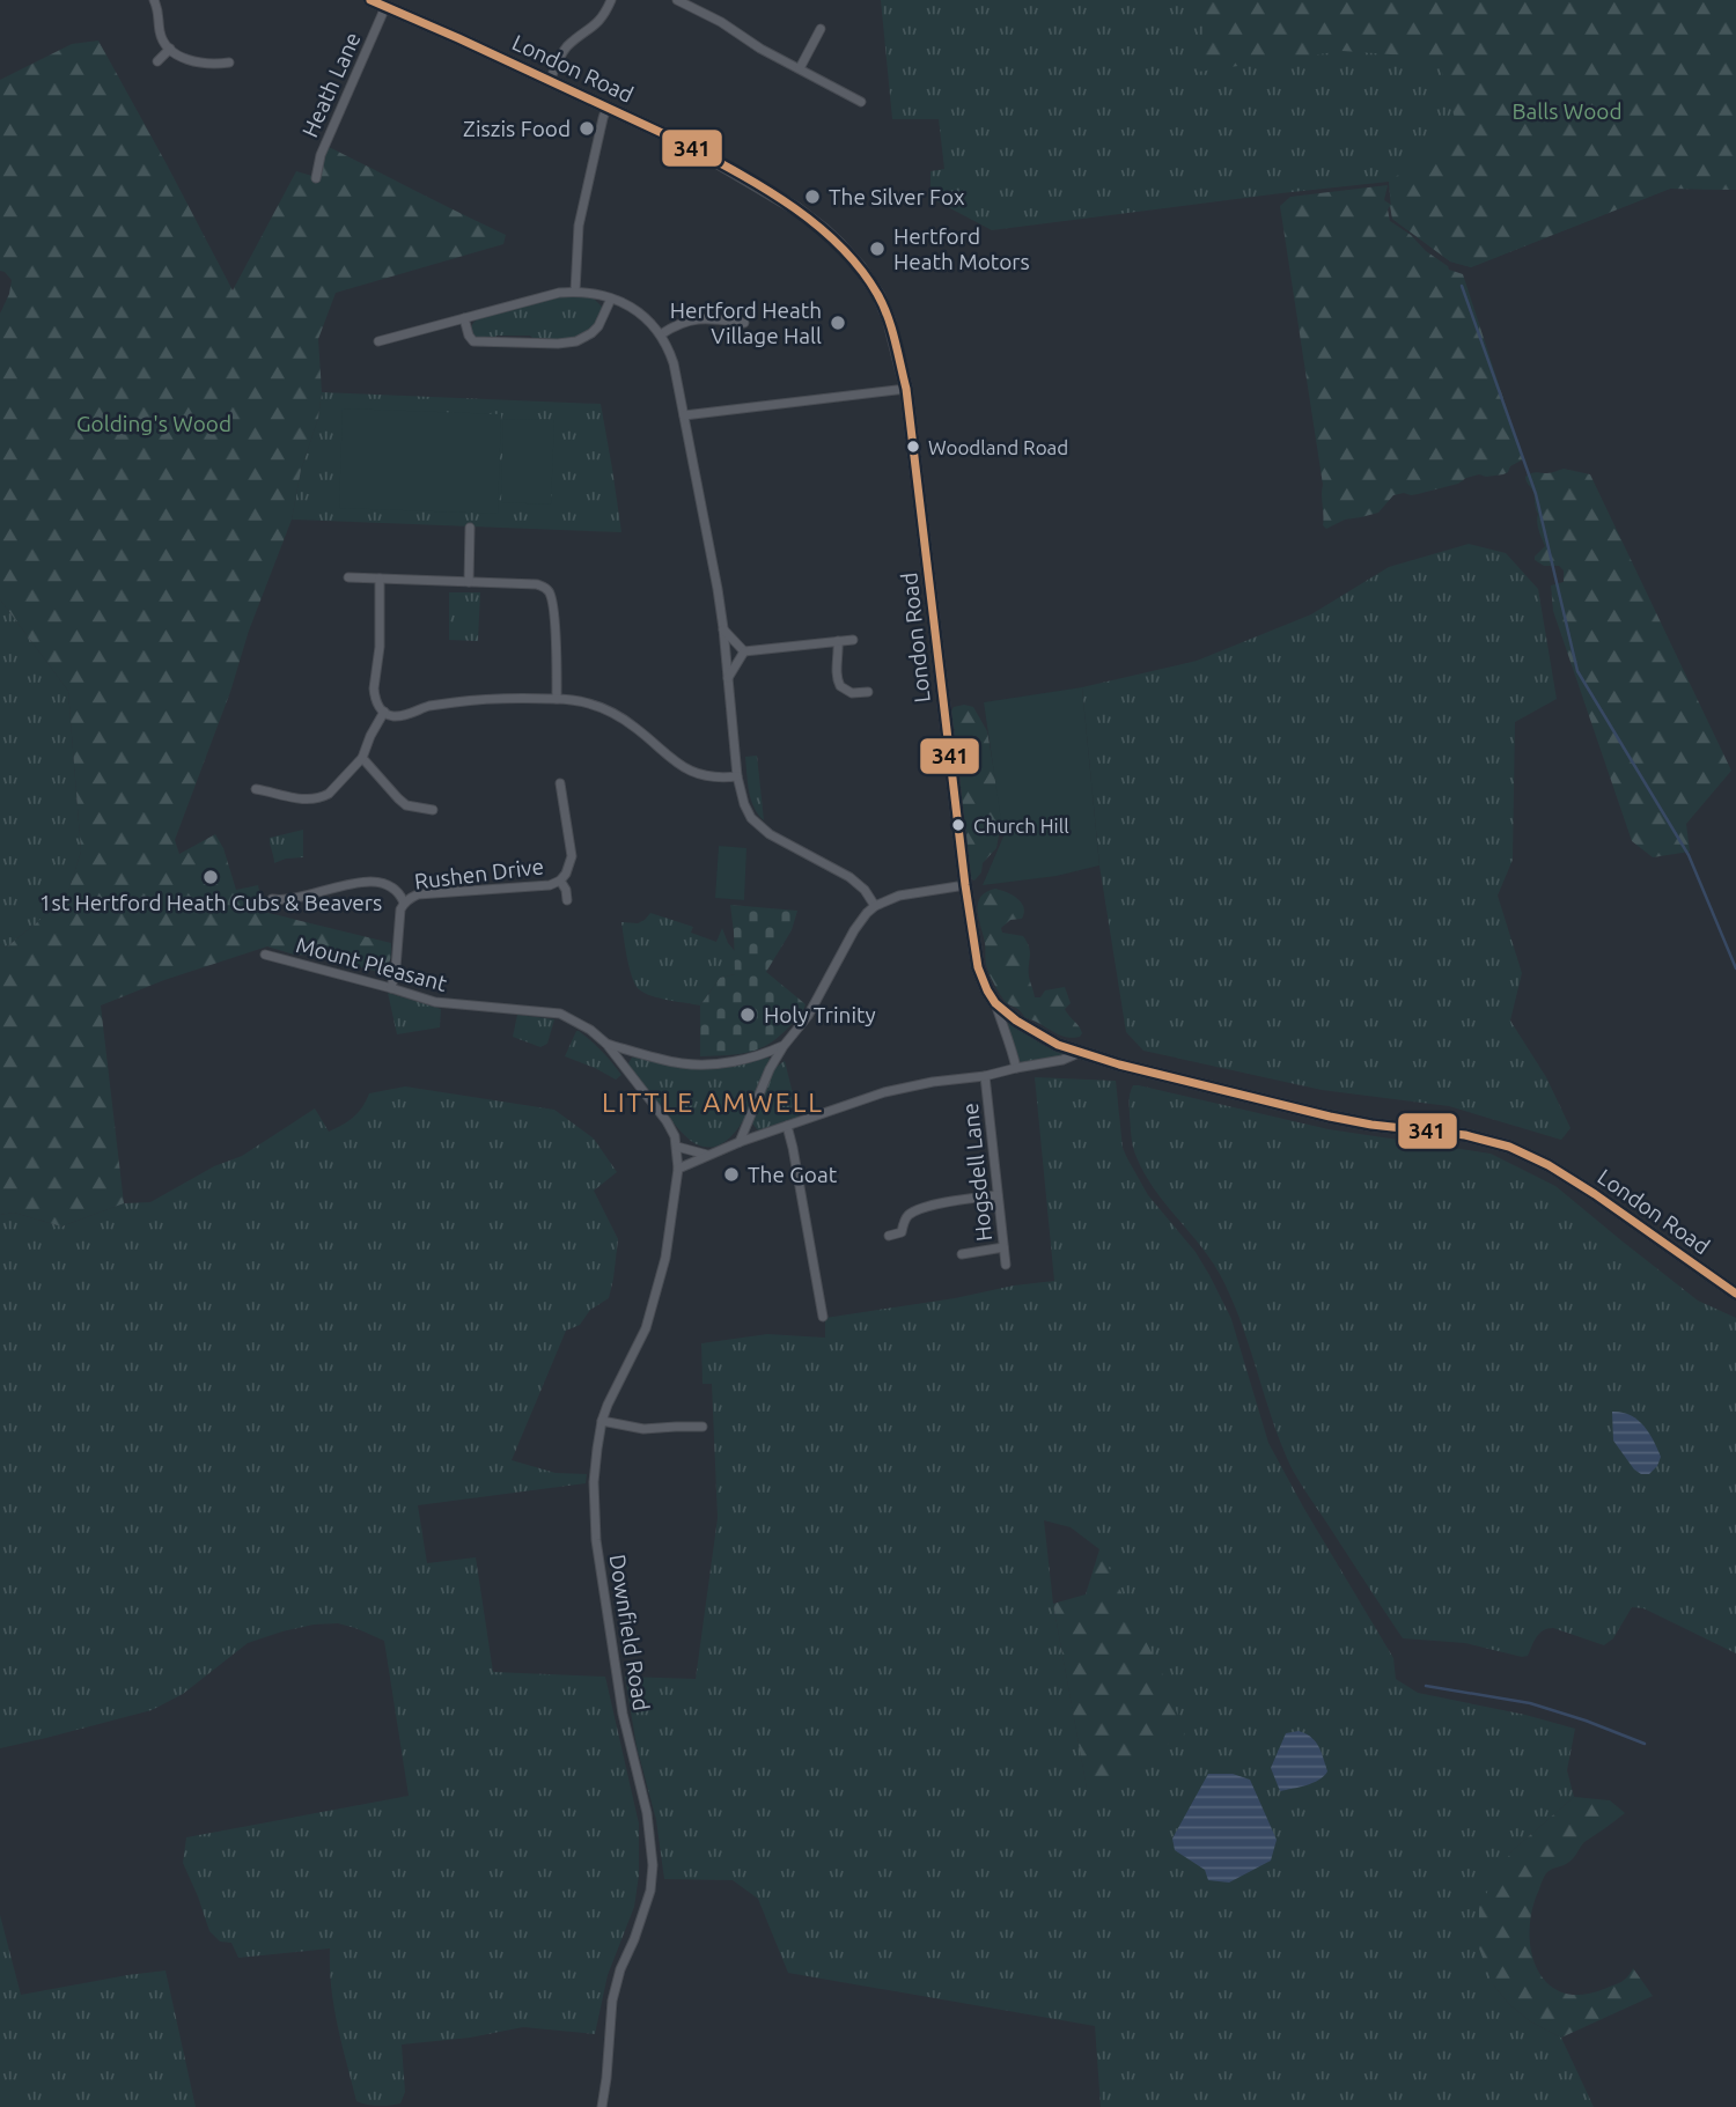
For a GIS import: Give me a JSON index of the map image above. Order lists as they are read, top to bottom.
{
  "streets": {
    "main road": ["London Road"],
    "street": [
      "Heath Lane",
      "Rushen Drive",
      "Mount Pleasant",
      "Hogsdell Lane",
      "Downfield Road"
    ]
  },
  "crossings": [
    ["London Road", "Heath Lane"],
    ["Rushen Drive", "Mount Pleasant"],
    ["Mount Pleasant", "Downfield Road"]
  ],
  "districts": ["LITTLE AMWELL"],
  "parks": ["Balls Wood", "Golding's Wood"],
  "places": [
    "Ziszis Food",
    "The Silver Fox",
    "Hertford Heath Motors",
    "Hertford Heath Village Hall",
    "Woodland Road",
    "Church Hill",
    "1st Hertford Heath Cubs & Beavers",
    "Holy Trinity",
    "The Goat"
  ],
  "lines": ["transit line 341"]
}
